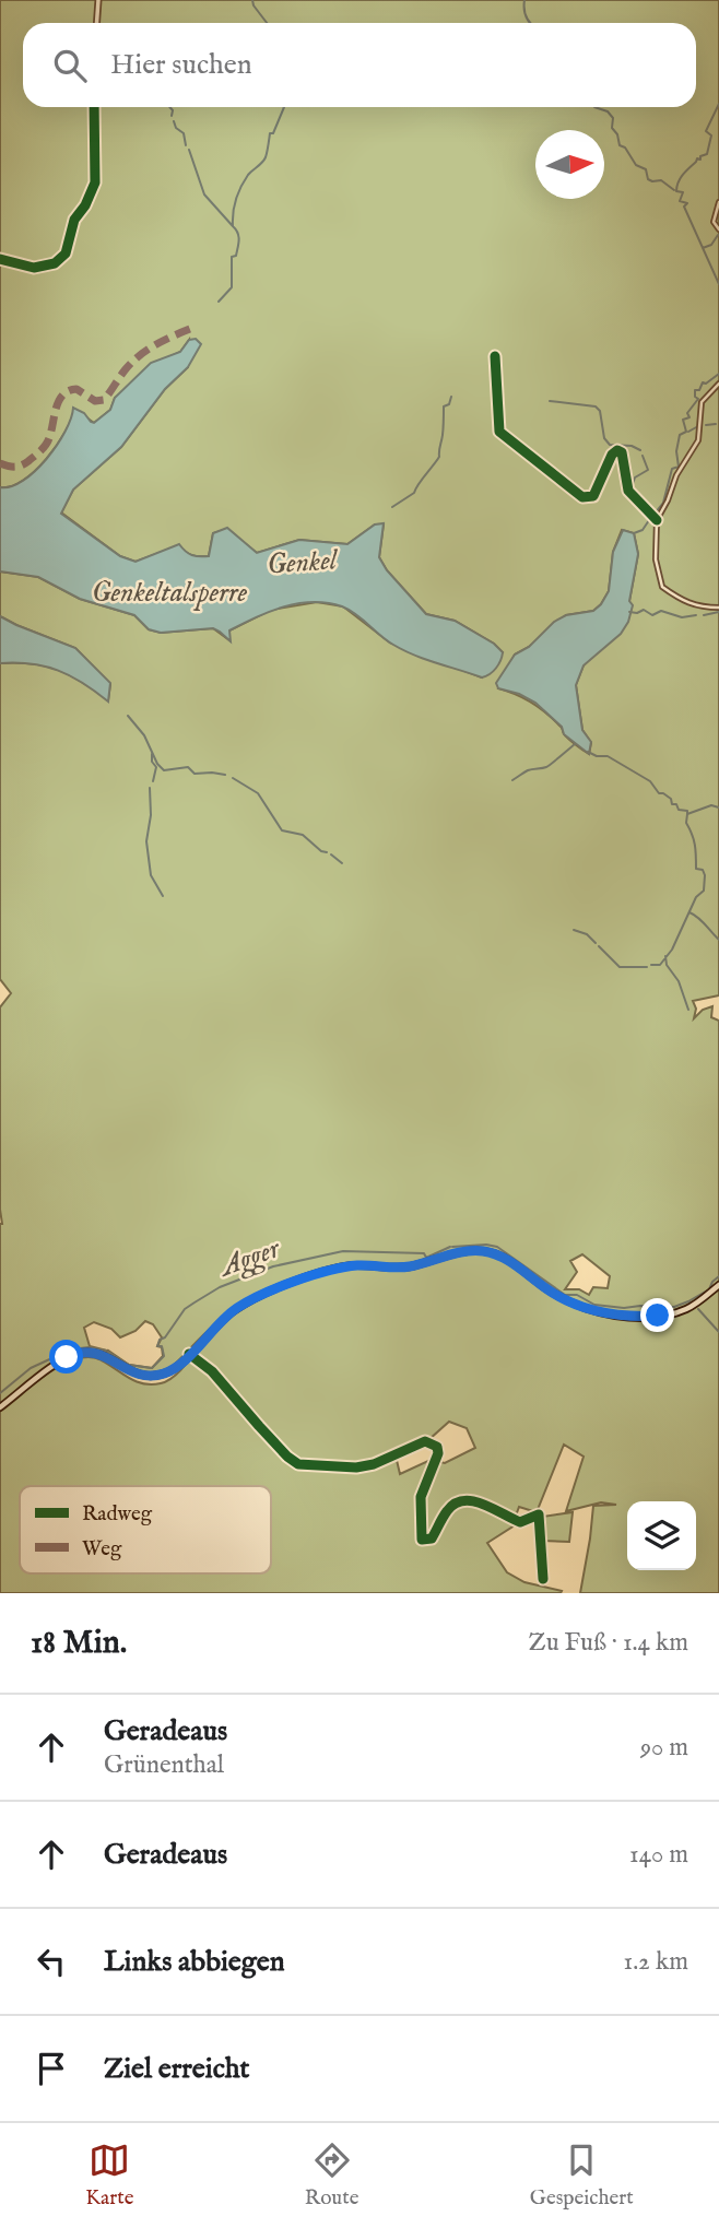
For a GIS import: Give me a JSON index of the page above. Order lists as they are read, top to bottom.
{
  "water": ["Genkel", "Genkeltalsperre", "Agger"],
  "legend": ["Radweg", "Weg"],
  "north": "right",
  "page": {
    "search": "Hier suchen",
    "heading": ["18 Min.", "Zu Fuß · 1.4 km"],
    "list": [
      ["Geradeaus", "Grünenthal", "90 m"],
      ["Geradeaus", "140 m"],
      ["Links abbiegen", "1.2 km"],
      "Ziel erreicht"
    ],
    "nav": ["Karte", "Route", "Gespeichert"]
  }
}
